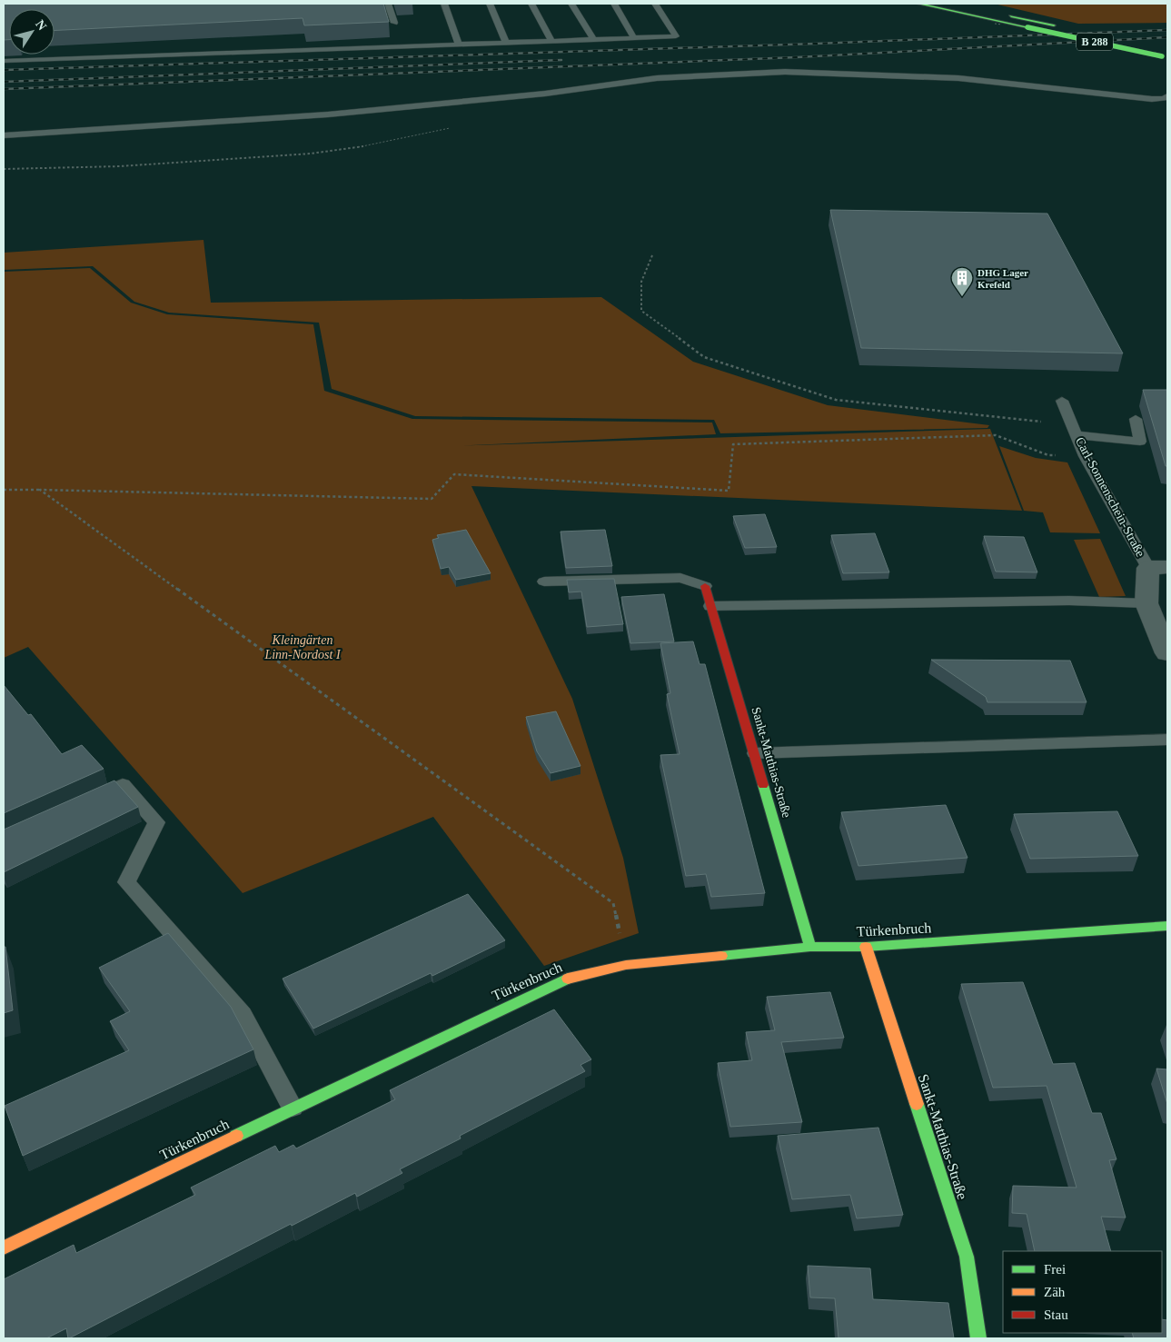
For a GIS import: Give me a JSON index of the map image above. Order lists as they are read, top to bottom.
{
  "streets": {
    "street": [
      "B 288",
      "Carl-Sonnenschein-Straße",
      "Sankt-Matthias-Straße",
      "Türkenbruch"
    ]
  },
  "crossings": [
    ["Sankt-Matthias-Straße", "Türkenbruch"]
  ],
  "parks": ["Kleingärten Linn-Nordost I"],
  "places": {
    "building": ["DHG Lager Krefeld"]
  },
  "legend": ["Frei", "Zäh", "Stau"],
  "north": "top right"
}
